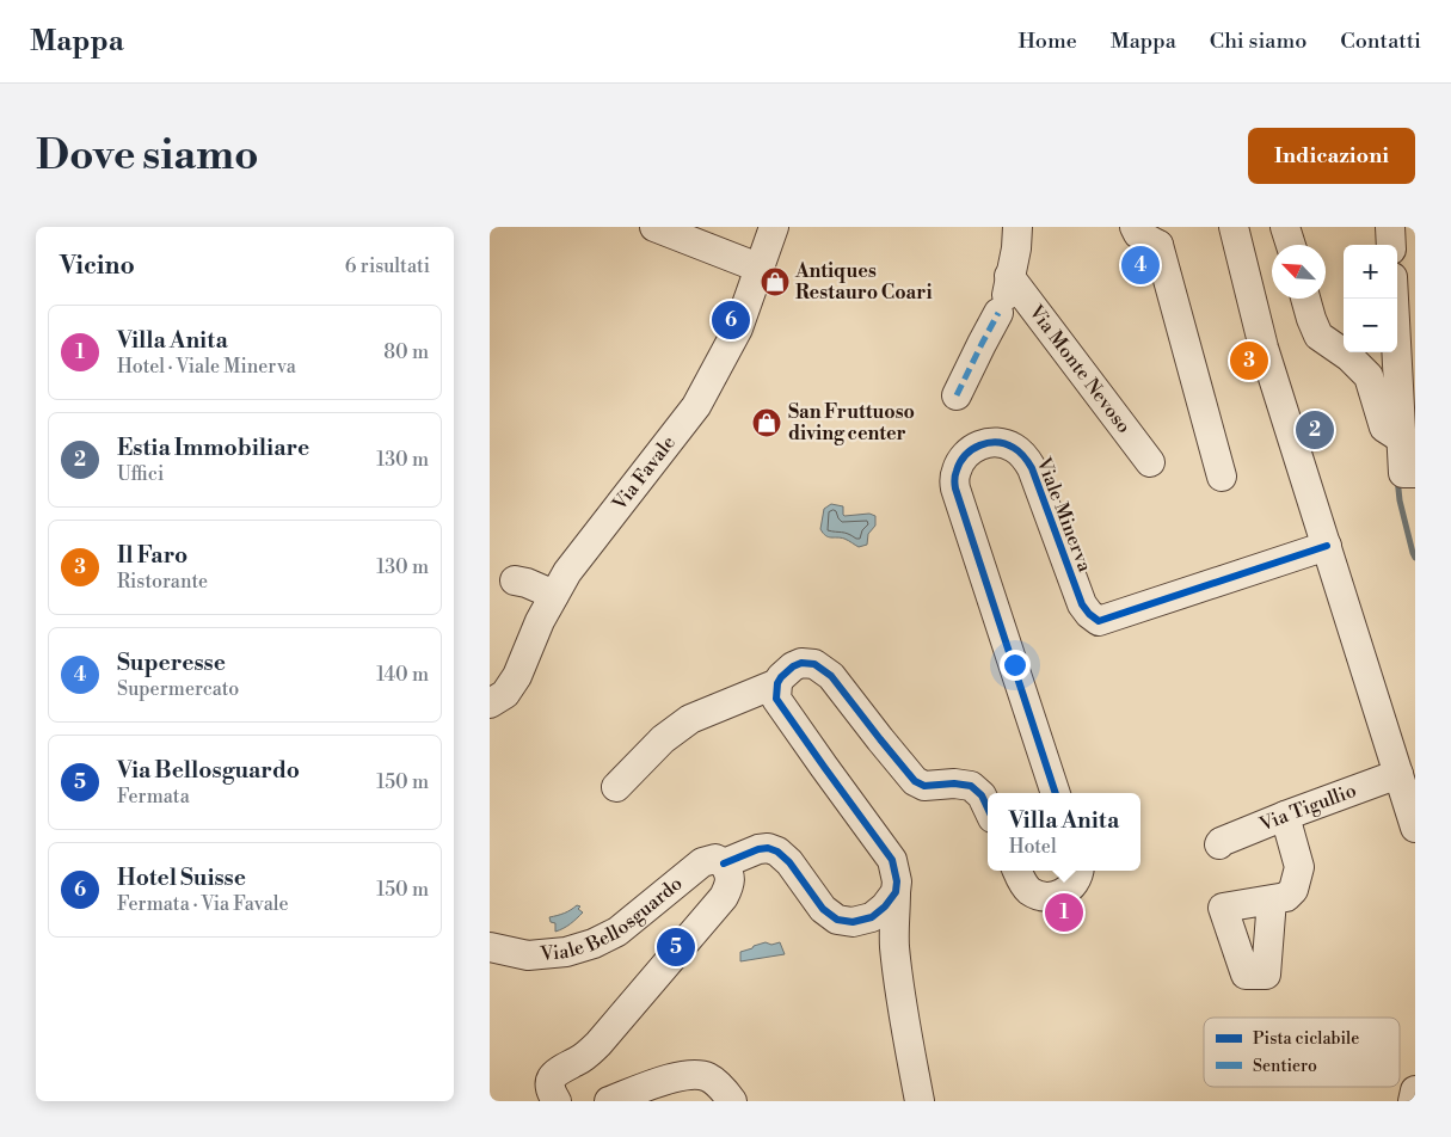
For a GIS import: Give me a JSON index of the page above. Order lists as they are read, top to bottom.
{
  "streets": {
    "street": [
      "Via Monte Nevoso",
      "Via Favale",
      "Viale Minerva",
      "Via Tigullio",
      "Viale Bellosguardo"
    ]
  },
  "places": {
    "shop": ["Antiques Restauro Coari", "San Fruttuoso diving center"]
  },
  "legend": ["Pista ciclabile", "Sentiero"],
  "north": "top left",
  "page": {
    "header": "Mappa",
    "nav": [
      "Home",
      "Mappa",
      "Chi siamo",
      "Contatti"
    ],
    "buttons": "Indicazioni",
    "title": "Dove siamo",
    "heading": ["Vicino", "6 risultati"],
    "pins": [
      "4",
      "6",
      "3",
      "2",
      "1",
      "5"
    ],
    "map_buttons": ["+", "−"],
    "list": [
      {
        "mark": "1",
        "name": "Villa Anita",
        "note": "Hotel · Viale Minerva",
        "value": "80 m"
      },
      {
        "mark": "2",
        "name": "Estia Immobiliare",
        "note": "Uffici",
        "value": "130 m"
      },
      {
        "mark": "3",
        "name": "Il Faro",
        "note": "Ristorante",
        "value": "130 m"
      },
      {
        "mark": "4",
        "name": "Superesse",
        "note": "Supermercato",
        "value": "140 m"
      },
      {
        "mark": "5",
        "name": "Via Bellosguardo",
        "note": "Fermata",
        "value": "150 m"
      },
      {
        "mark": "6",
        "name": "Hotel Suisse",
        "note": "Fermata · Via Favale",
        "value": "150 m"
      }
    ],
    "popup": ["Villa Anita", "Hotel"]
  }
}
